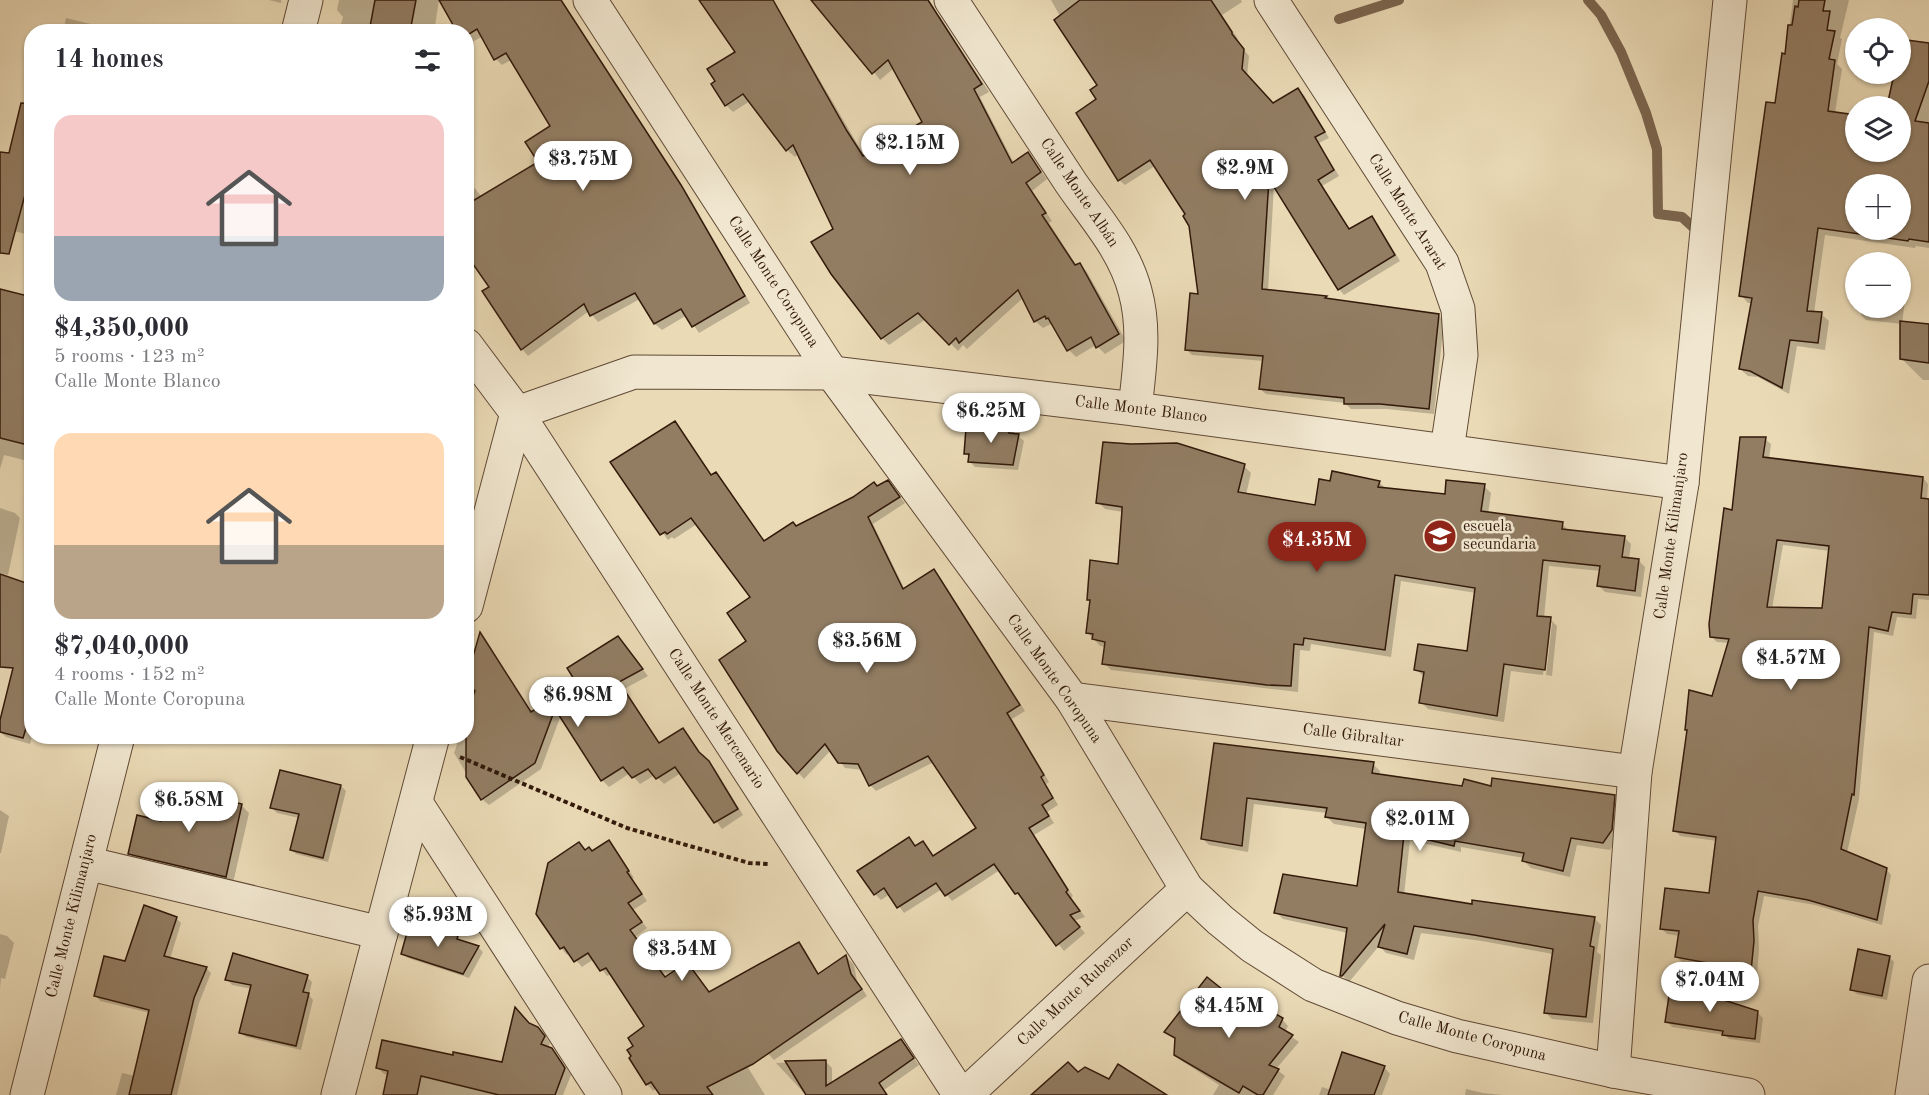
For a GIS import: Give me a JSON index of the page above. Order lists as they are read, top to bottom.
{
  "streets": {
    "street": [
      "Calle Monte Albán",
      "Calle Monte Ararat",
      "Calle Monte Coropuna",
      "Calle Monte Blanco",
      "Calle Monte Kilimanjaro",
      "Calle Monte Mercenario",
      "Calle Gibraltar",
      "Calle Monte Rubenzor"
    ]
  },
  "crossings": [
    ["Calle Monte Albán", "Calle Monte Blanco"],
    ["Calle Monte Ararat", "Calle Monte Blanco"],
    ["Calle Monte Coropuna", "Calle Monte Blanco"],
    ["Calle Monte Coropuna", "Calle Monte Kilimanjaro"],
    ["Calle Monte Coropuna", "Calle Gibraltar"],
    ["Calle Monte Coropuna", "Calle Monte Rubenzor"],
    ["Calle Monte Blanco", "Calle Monte Kilimanjaro"],
    ["Calle Monte Blanco", "Calle Monte Mercenario"],
    ["Calle Monte Kilimanjaro", "Calle Gibraltar"]
  ],
  "places": {
    "school or university": ["escuela secundaria"]
  },
  "page": {
    "map_buttons": ["+", "−"],
    "heading": "14 homes",
    "list": [
      {
        "name": "$4,350,000",
        "note": "5 rooms · 123 m² · Calle Monte Blanco"
      },
      {
        "name": "$7,040,000",
        "note": "4 rooms · 152 m² · Calle Monte Coropuna"
      }
    ],
    "price": [
      "$2.15M",
      "$3.75M",
      "$2.9M",
      "$6.25M",
      "$4.35M",
      "$3.56M",
      "$4.57M",
      "$6.98M",
      "$6.58M",
      "$2.01M",
      "$5.93M",
      "$3.54M",
      "$7.04M",
      "$4.45M"
    ]
  }
}
